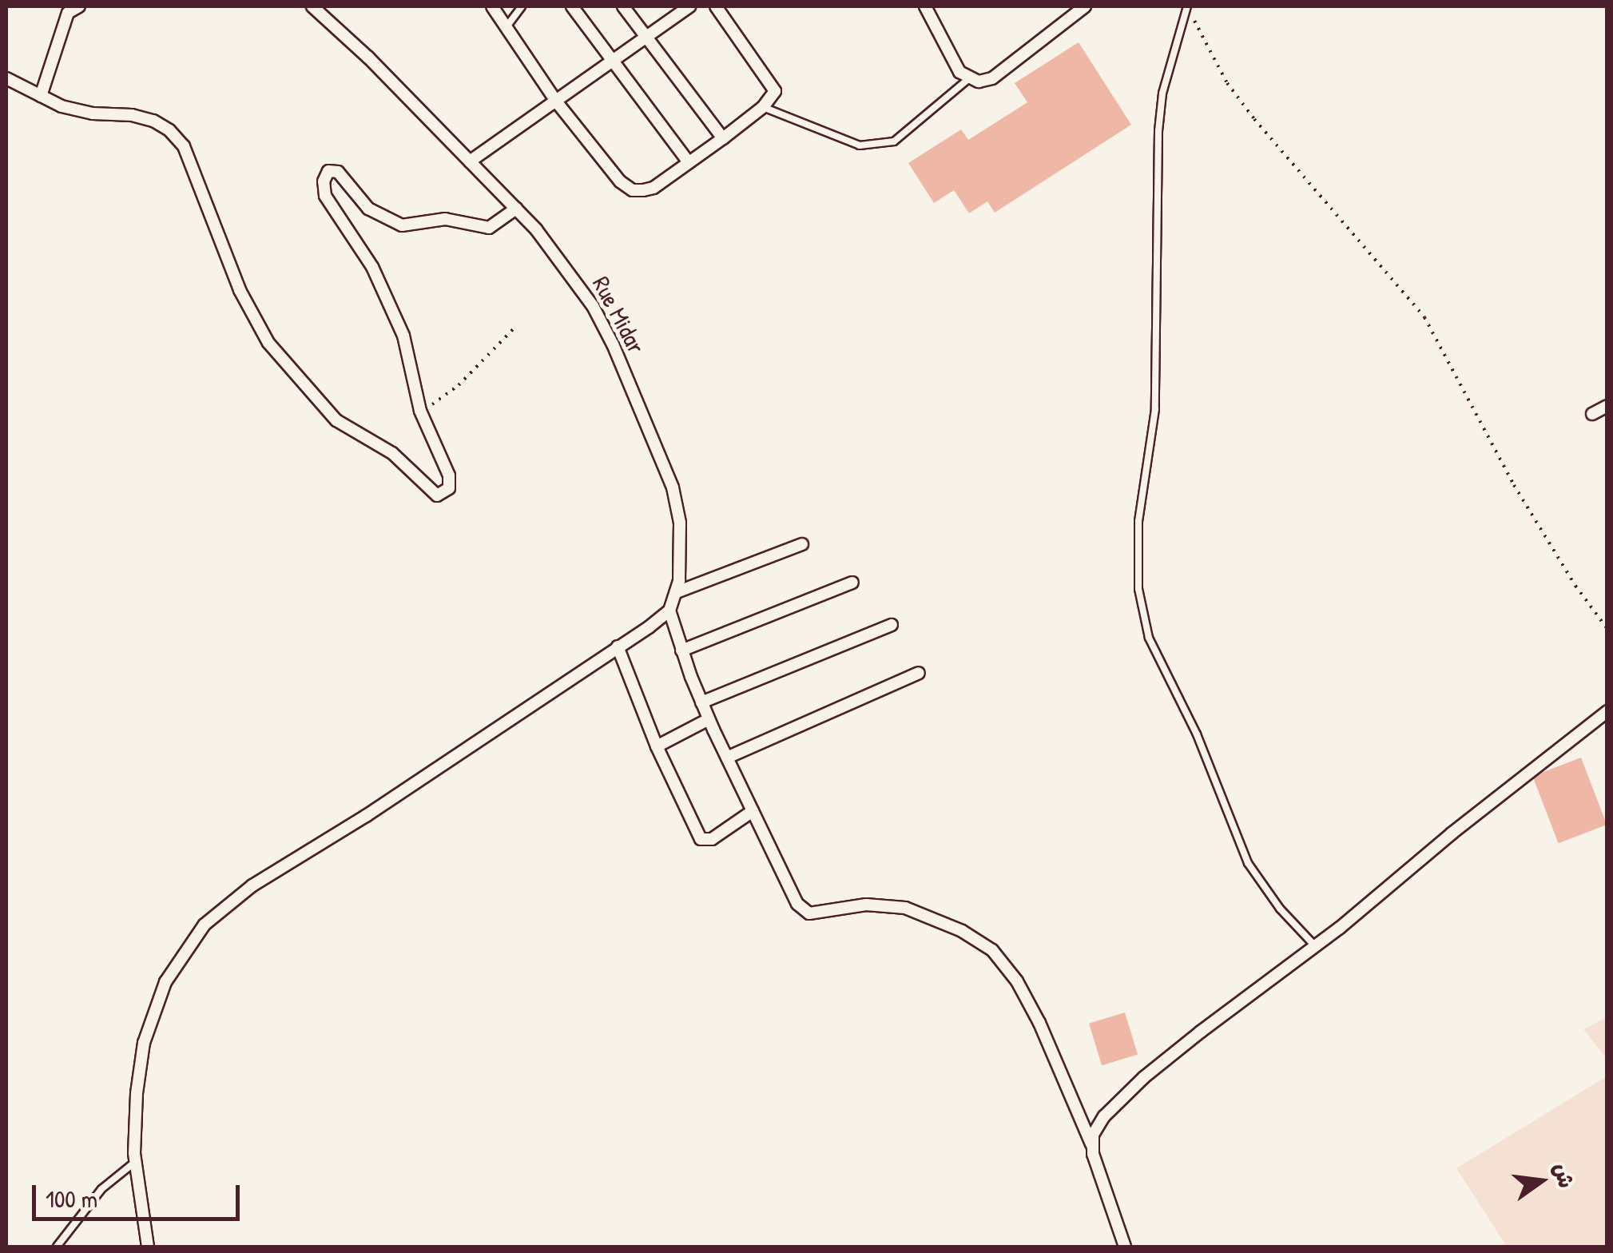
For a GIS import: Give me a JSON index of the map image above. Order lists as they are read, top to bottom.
{
  "streets": {
    "street": ["Rue Midar"]
  },
  "scale_bar": "100 m",
  "north": "right"
}
